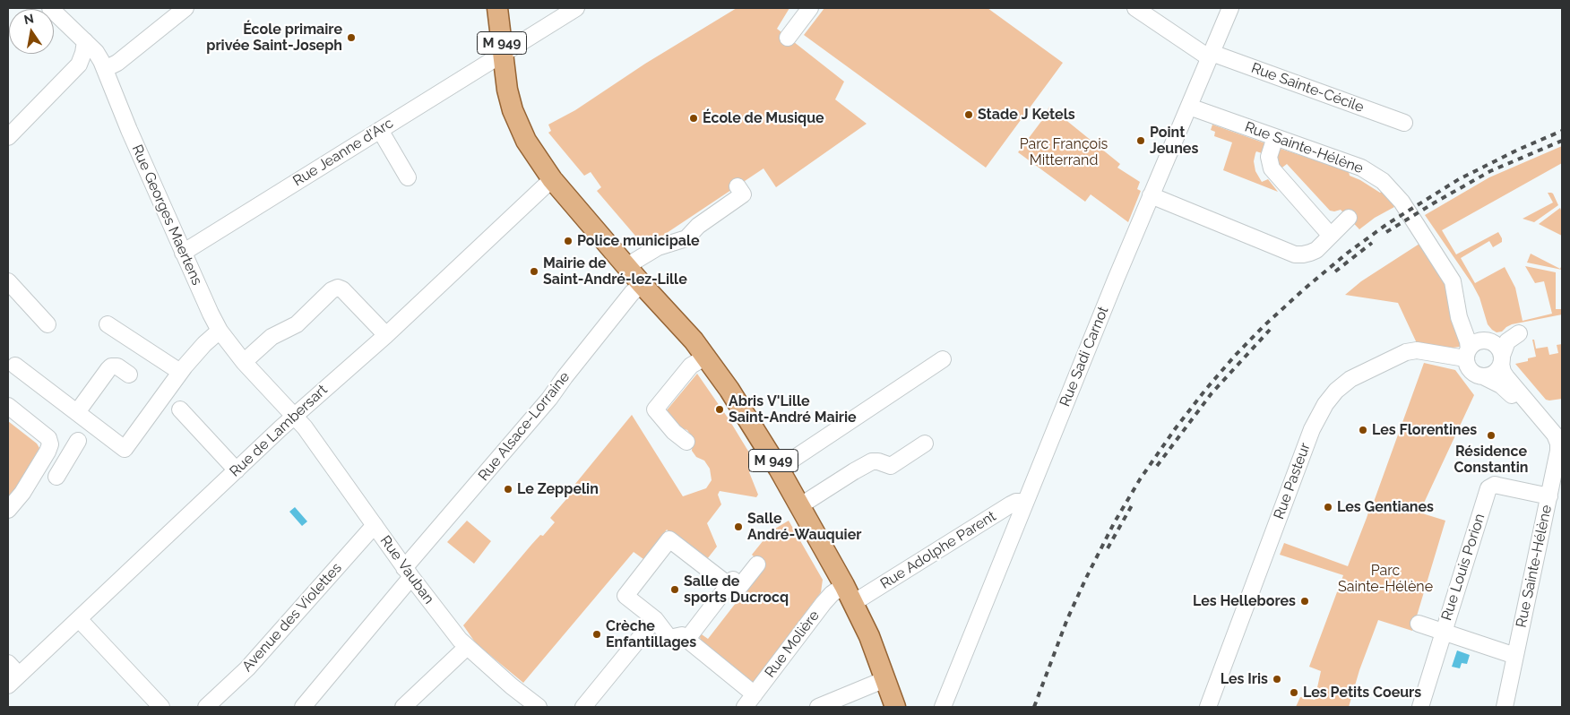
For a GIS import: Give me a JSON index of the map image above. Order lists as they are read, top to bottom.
{
  "streets": {
    "main road": ["M 949"],
    "street": [
      "Rue Sainte-Cécile",
      "Rue Sainte-Hélène",
      "Rue Jeanne d'Arc",
      "Rue Georges Maertens",
      "Rue Sadi Carnot",
      "Rue Alsace-Lorraine",
      "Rue de Lambersart",
      "Rue Pasteur",
      "Rue Adolphe Parent",
      "Rue Louis Porion",
      "Rue Vauban",
      "Avenue des Violettes",
      "Rue Molière"
    ]
  },
  "crossings": [
    ["M 949", "Rue Jeanne d'Arc"],
    ["M 949", "Rue Alsace-Lorraine"],
    ["M 949", "Rue de Lambersart"],
    ["M 949", "Rue Adolphe Parent"],
    ["M 949", "Rue Molière"],
    ["Rue Sainte-Cécile", "Rue Sadi Carnot"],
    ["Rue Sainte-Hélène", "Rue Sadi Carnot"],
    ["Rue Sainte-Hélène", "Rue Pasteur"],
    ["Rue Sainte-Hélène", "Rue Louis Porion"],
    ["Rue Jeanne d'Arc", "Rue Georges Maertens"],
    ["Rue Georges Maertens", "Rue de Lambersart"],
    ["Rue Georges Maertens", "Rue Vauban"],
    ["Rue Sadi Carnot", "Rue Adolphe Parent"],
    ["Rue Alsace-Lorraine", "Rue Vauban"],
    ["Rue de Lambersart", "Rue Vauban"],
    ["Rue Vauban", "Avenue des Violettes"]
  ],
  "parks": ["Parc François Mitterrand", "Parc Sainte-Hélène"],
  "places": [
    "École primaire privée Saint-Joseph",
    "Stade J Ketels",
    "École de Musique",
    "Point Jeunes",
    "Police municipale",
    "Mairie de Saint-André-lez-Lille",
    "Abris V'Lille Saint-André Mairie",
    "Les Florentines",
    "Résidence Constantin",
    "Le Zeppelin",
    "Les Gentianes",
    "Salle André-Wauquier",
    "Salle de sports Ducrocq",
    "Les Hellebores",
    "Crèche Enfantillages",
    "Les Iris",
    "Les Petits Coeurs"
  ],
  "north": "top"
}
